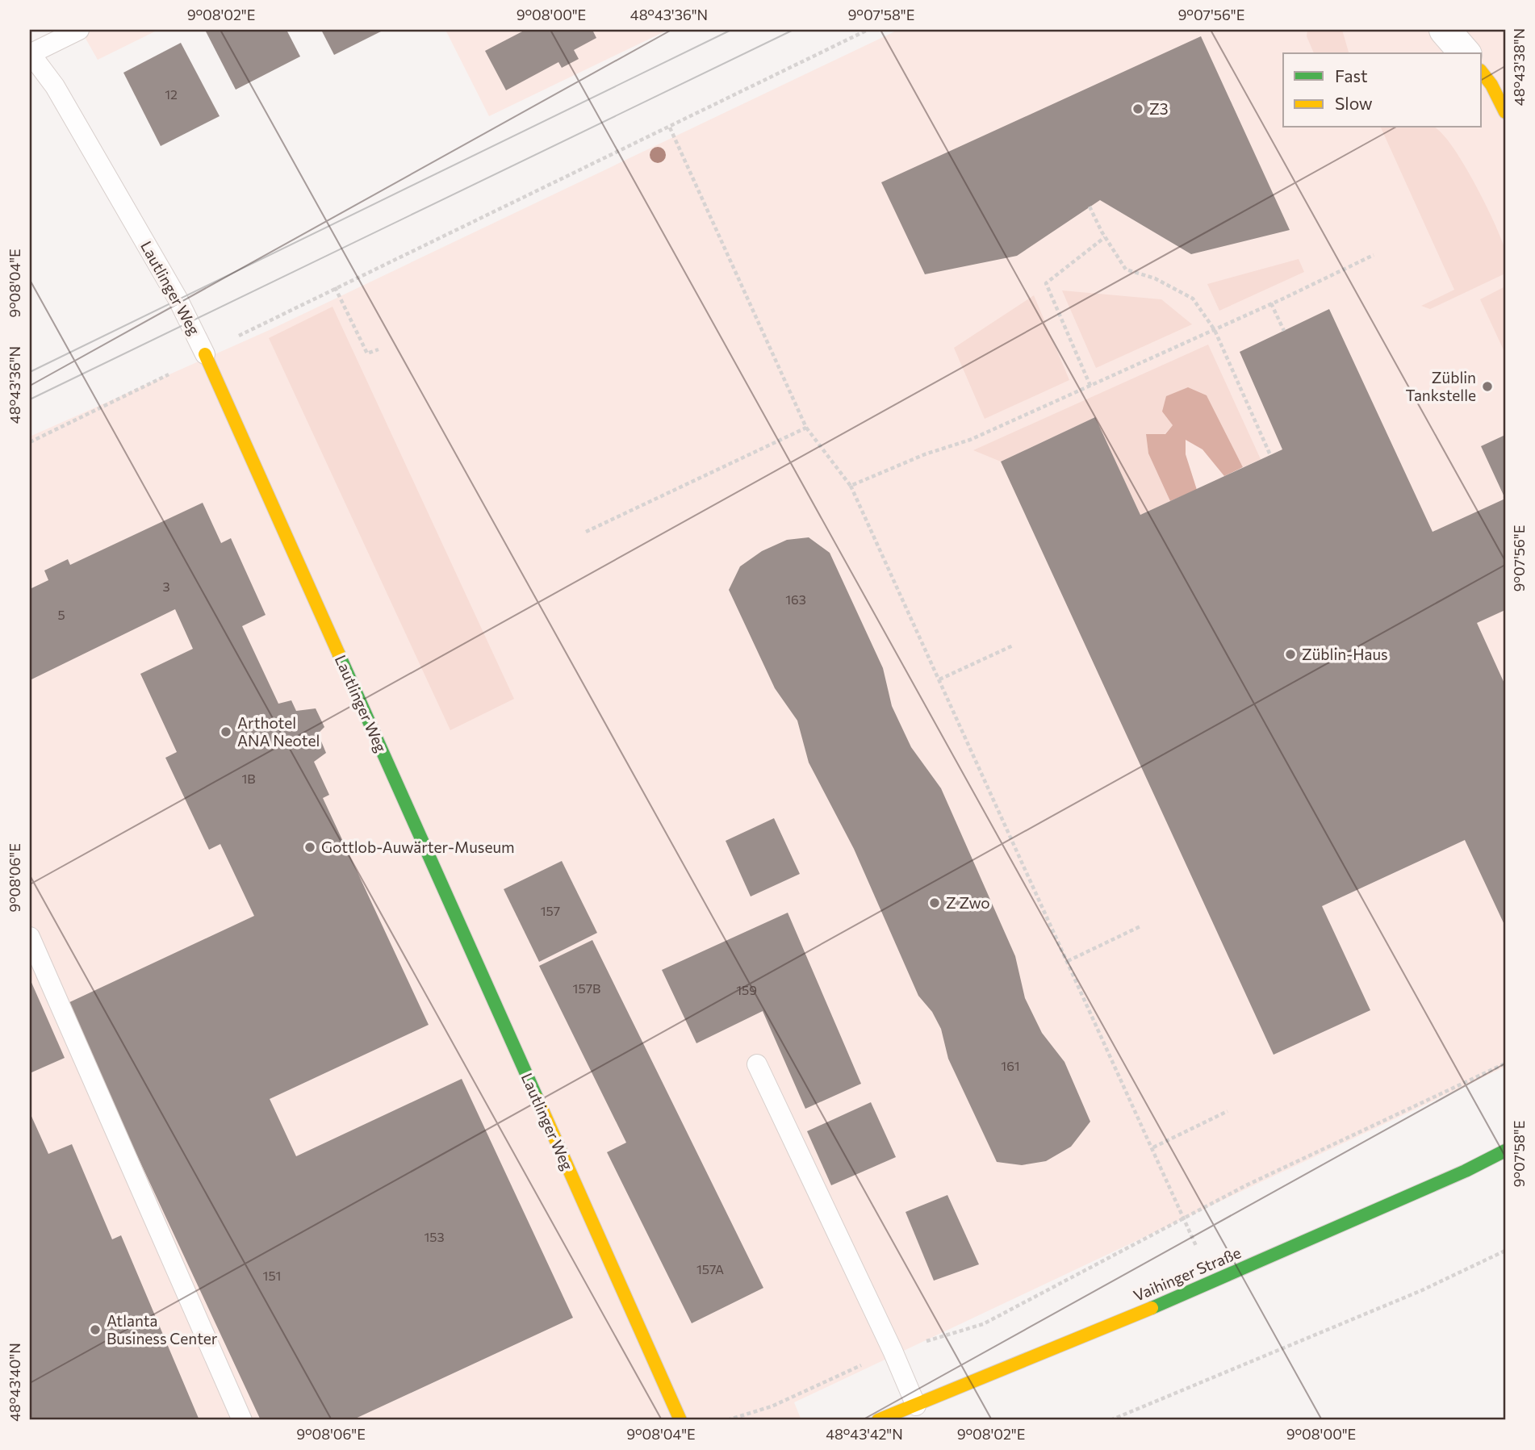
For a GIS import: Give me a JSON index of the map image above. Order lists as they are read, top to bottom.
{
  "streets": {
    "street": ["Lautlinger Weg", "Vaihinger Straße"]
  },
  "places": [
    "Z3",
    "Züblin Tankstelle",
    "Züblin-Haus",
    "Arthotel ANA Neotel",
    "Gottlob-Auwärter-Museum",
    "Z Zwo",
    "Atlanta Business Center"
  ],
  "house_numbers": [
    "12",
    "3",
    "163",
    "5",
    "1B",
    "157",
    "157B",
    "159",
    "161",
    "153",
    "157A",
    "151"
  ],
  "legend": ["Fast", "Slow"],
  "coordinates": [
    "9°08'02\"E",
    "9°08'00\"E",
    "48°43'36\"N",
    "9°07'58\"E",
    "9°07'56\"E",
    "48°43'38\"N",
    "9°08'04\"E",
    "9°08'06\"E",
    "48°43'40\"N",
    "48°43'42\"N"
  ]
}
